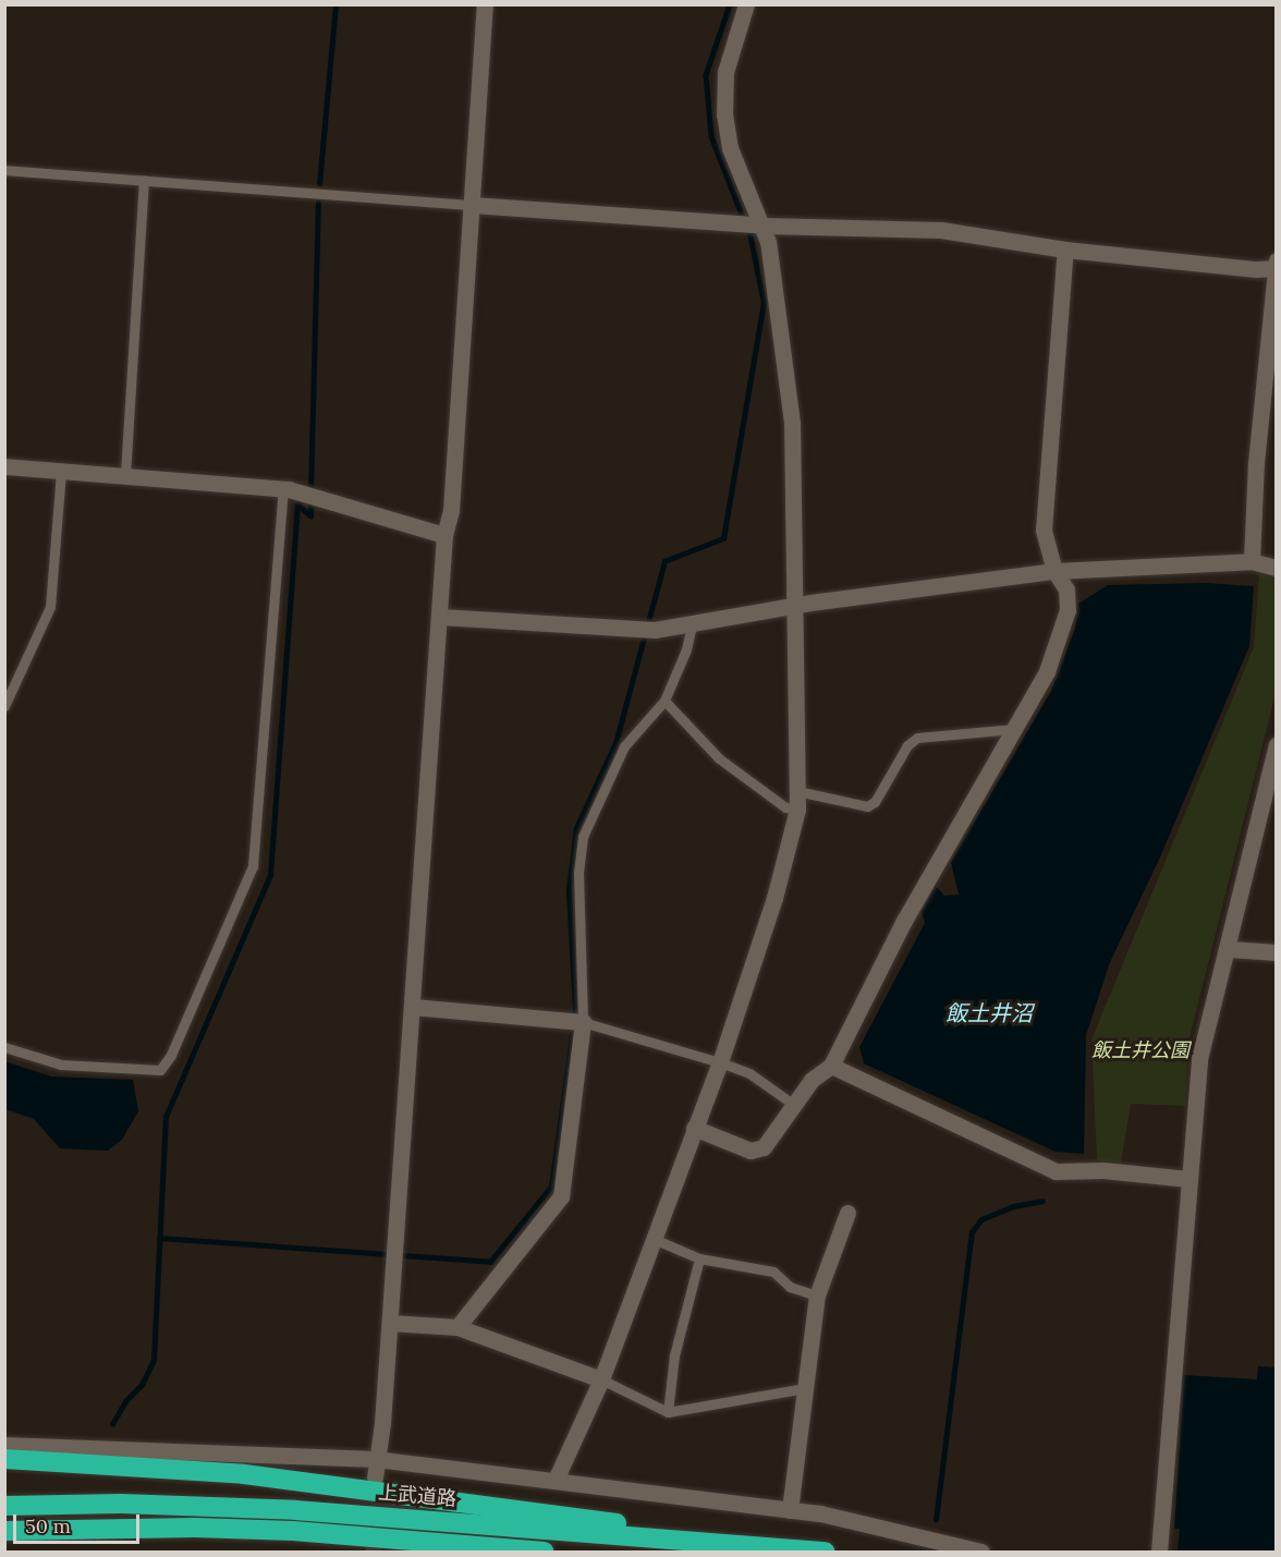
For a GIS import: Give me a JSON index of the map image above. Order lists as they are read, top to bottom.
{
  "streets": {
    "highway": ["上武道路"]
  },
  "water": ["飯土井沼"],
  "parks": ["飯土井公園"],
  "scale_bar": "50 m"
}
